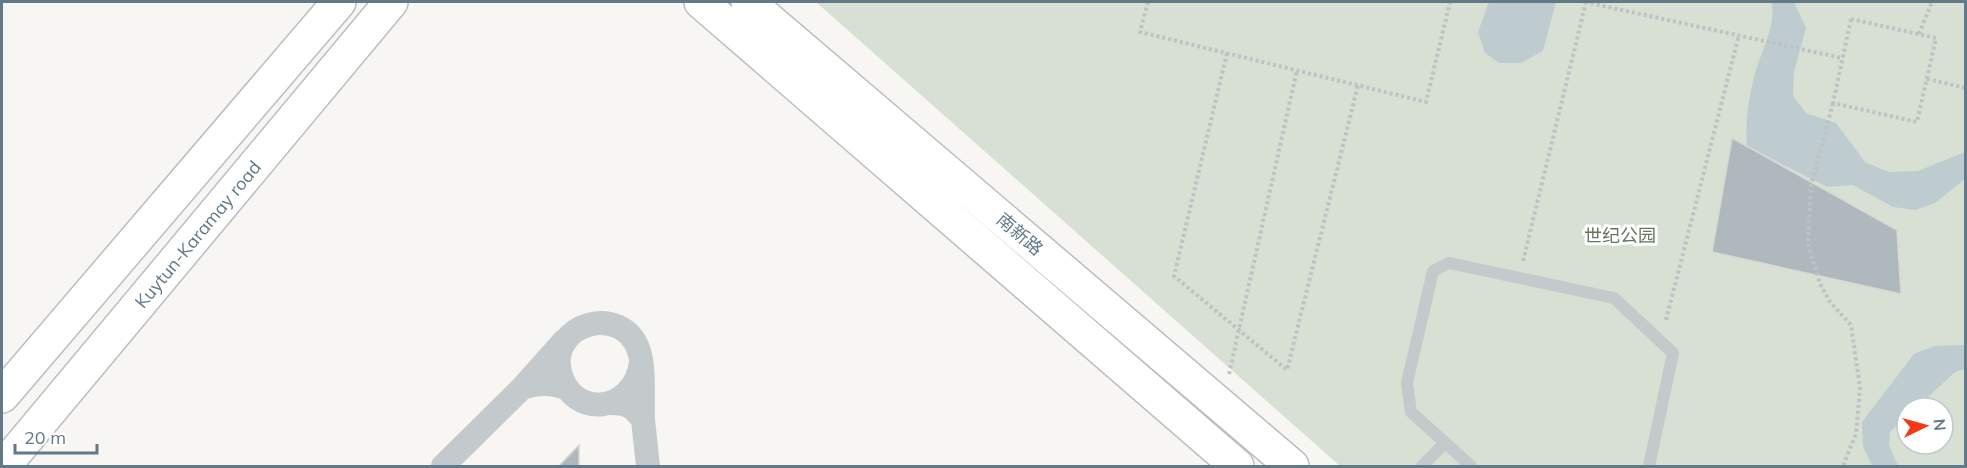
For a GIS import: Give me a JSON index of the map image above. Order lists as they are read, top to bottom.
{
  "streets": {
    "street": ["Kuytun-Karamay road", "南新路"]
  },
  "parks": ["世纪公园"],
  "scale_bar": "20 m",
  "north": "right"
}
